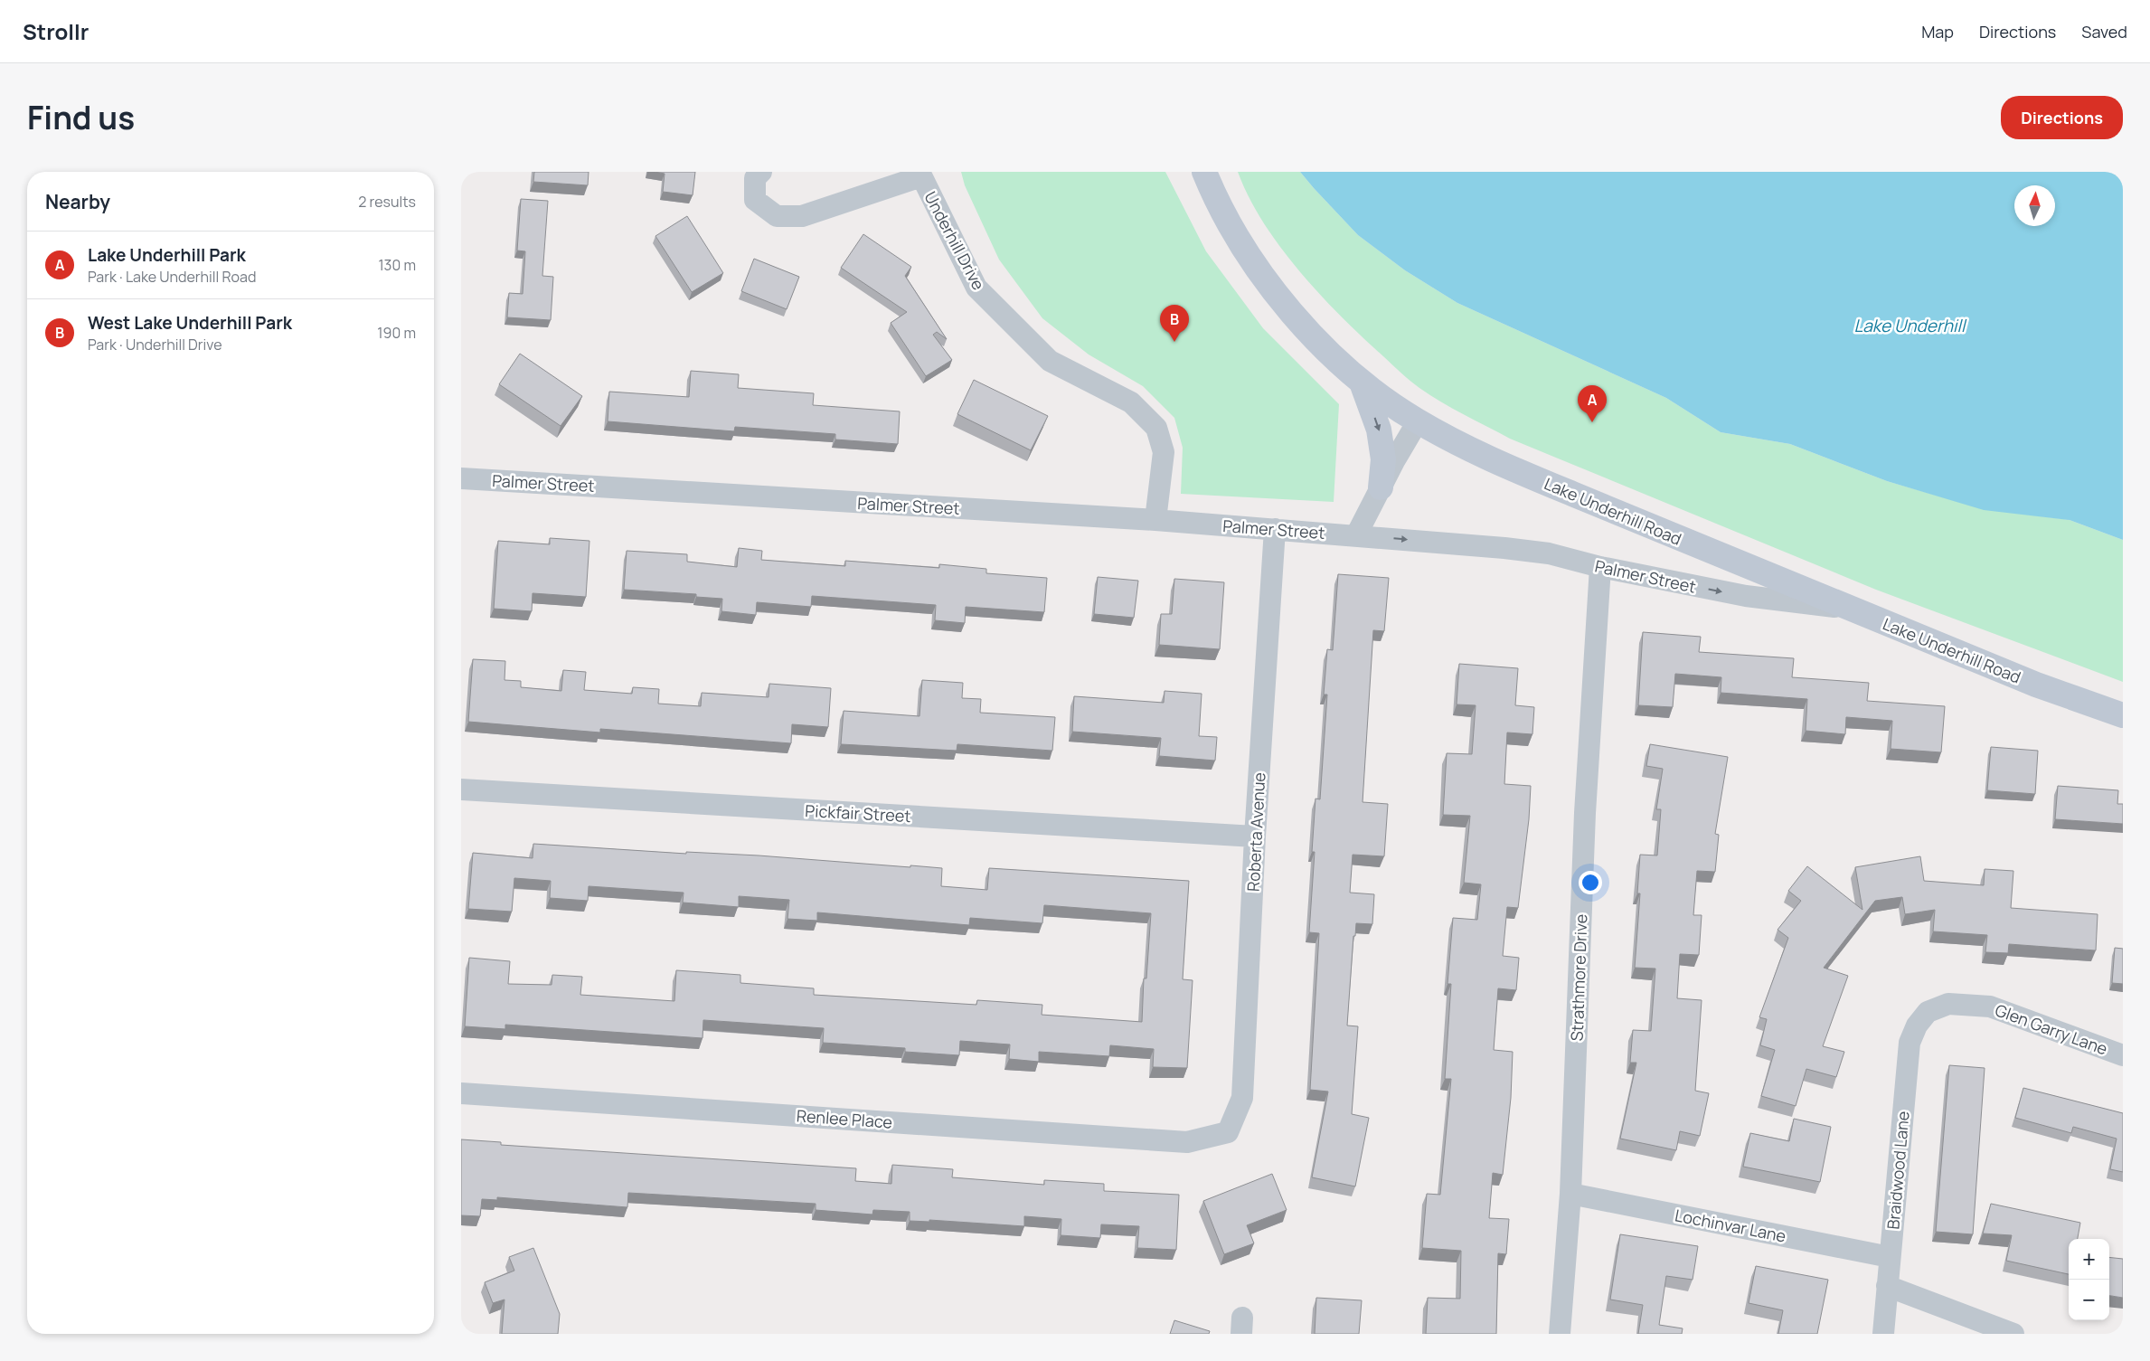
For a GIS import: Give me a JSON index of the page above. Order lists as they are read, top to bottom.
{
  "streets": {
    "main road": ["Lake Underhill Road"],
    "street": [
      "Underhill Drive",
      "Palmer Street",
      "Pickfair Street",
      "Roberta Avenue",
      "Strathmore Drive",
      "Glen Garry Lane",
      "Renlee Place",
      "Braidwood Lane",
      "Lochinvar Lane"
    ]
  },
  "crossings": [
    ["Underhill Drive", "Palmer Street"],
    ["Palmer Street", "Lake Underhill Road"],
    ["Palmer Street", "Roberta Avenue"],
    ["Palmer Street", "Strathmore Drive"],
    ["Pickfair Street", "Roberta Avenue"],
    ["Roberta Avenue", "Renlee Place"],
    ["Strathmore Drive", "Lochinvar Lane"],
    ["Glen Garry Lane", "Braidwood Lane"],
    ["Braidwood Lane", "Lochinvar Lane"]
  ],
  "one_way": ["Palmer Street"],
  "water": ["Lake Underhill"],
  "north": "top",
  "page": {
    "header": "Strollr",
    "nav": ["Map", "Directions", "Saved"],
    "title": "Find us",
    "buttons": "Directions",
    "heading": ["Nearby", "2 results"],
    "list": [
      {
        "mark": "A",
        "name": "Lake Underhill Park",
        "note": "Park · Lake Underhill Road",
        "value": "130 m"
      },
      {
        "mark": "B",
        "name": "West Lake Underhill Park",
        "note": "Park · Underhill Drive",
        "value": "190 m"
      }
    ],
    "pins": ["B", "A"],
    "map_buttons": ["+", "−"]
  }
}
